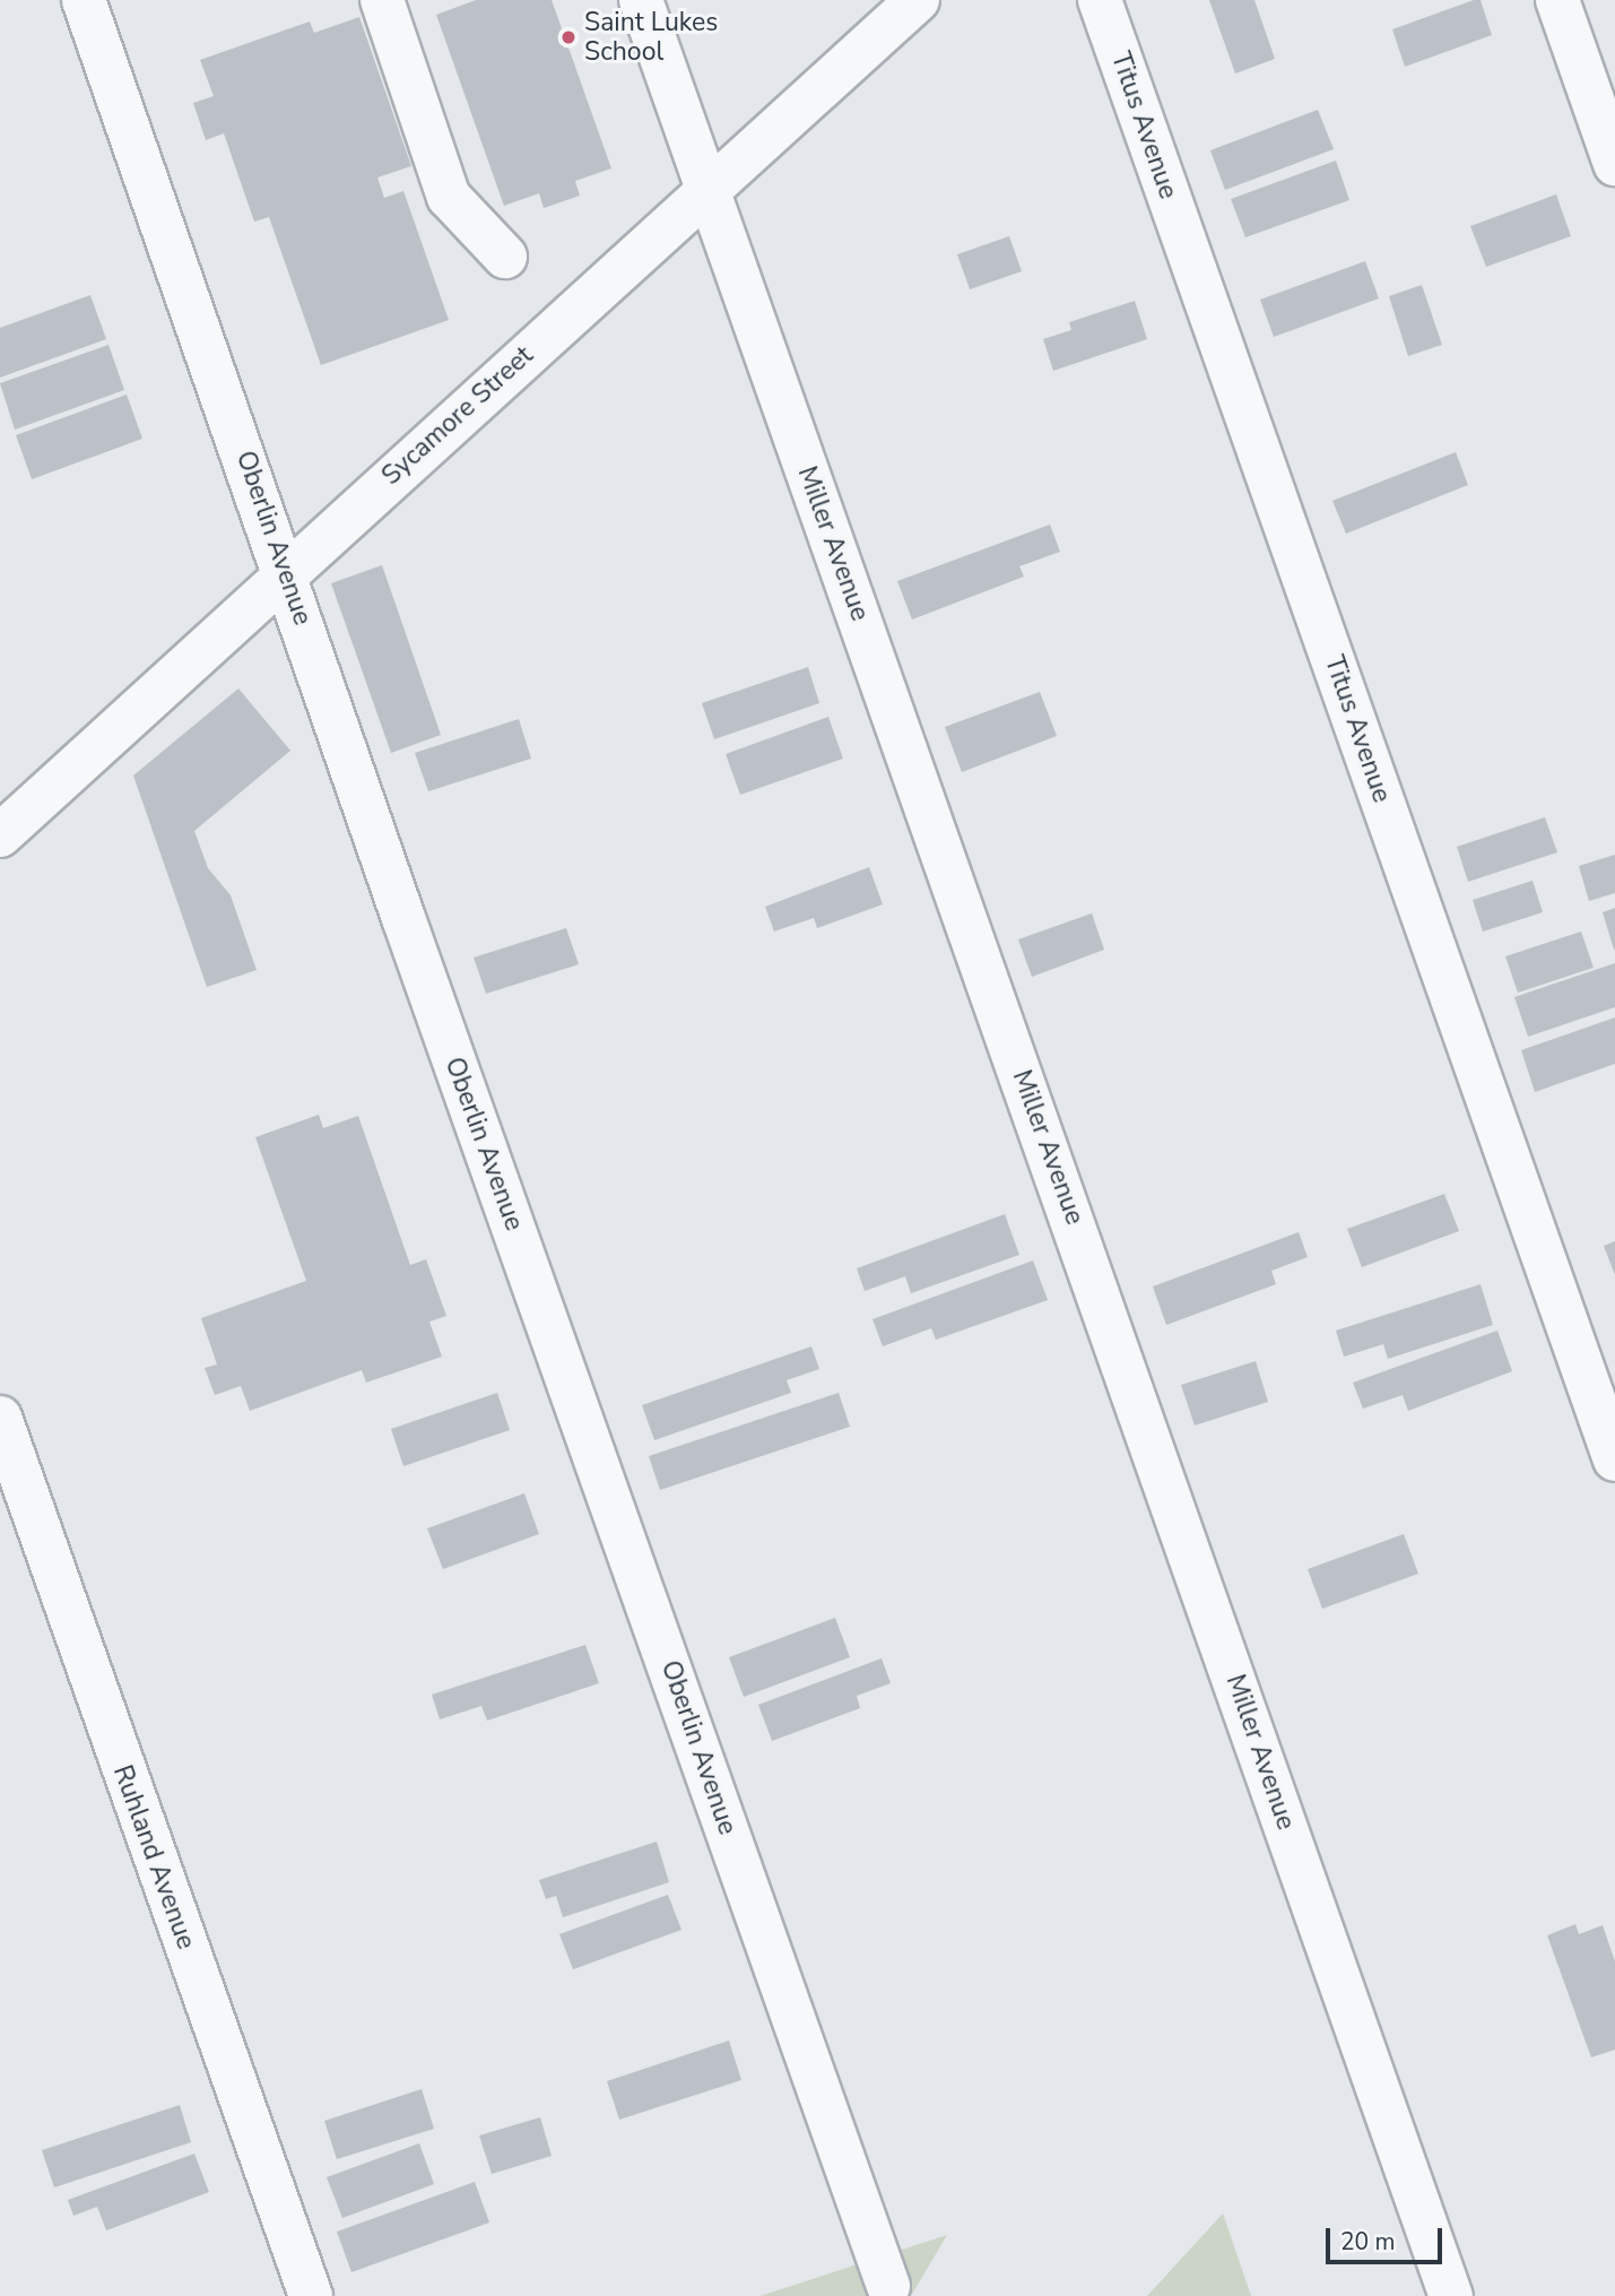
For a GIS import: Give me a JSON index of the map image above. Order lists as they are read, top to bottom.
{
  "streets": {
    "street": [
      "Titus Avenue",
      "Sycamore Street",
      "Oberlin Avenue",
      "Miller Avenue",
      "Ruhland Avenue"
    ]
  },
  "crossings": [
    ["Sycamore Street", "Oberlin Avenue"],
    ["Sycamore Street", "Miller Avenue"]
  ],
  "places": ["Saint Lukes School"],
  "scale_bar": "20 m"
}
